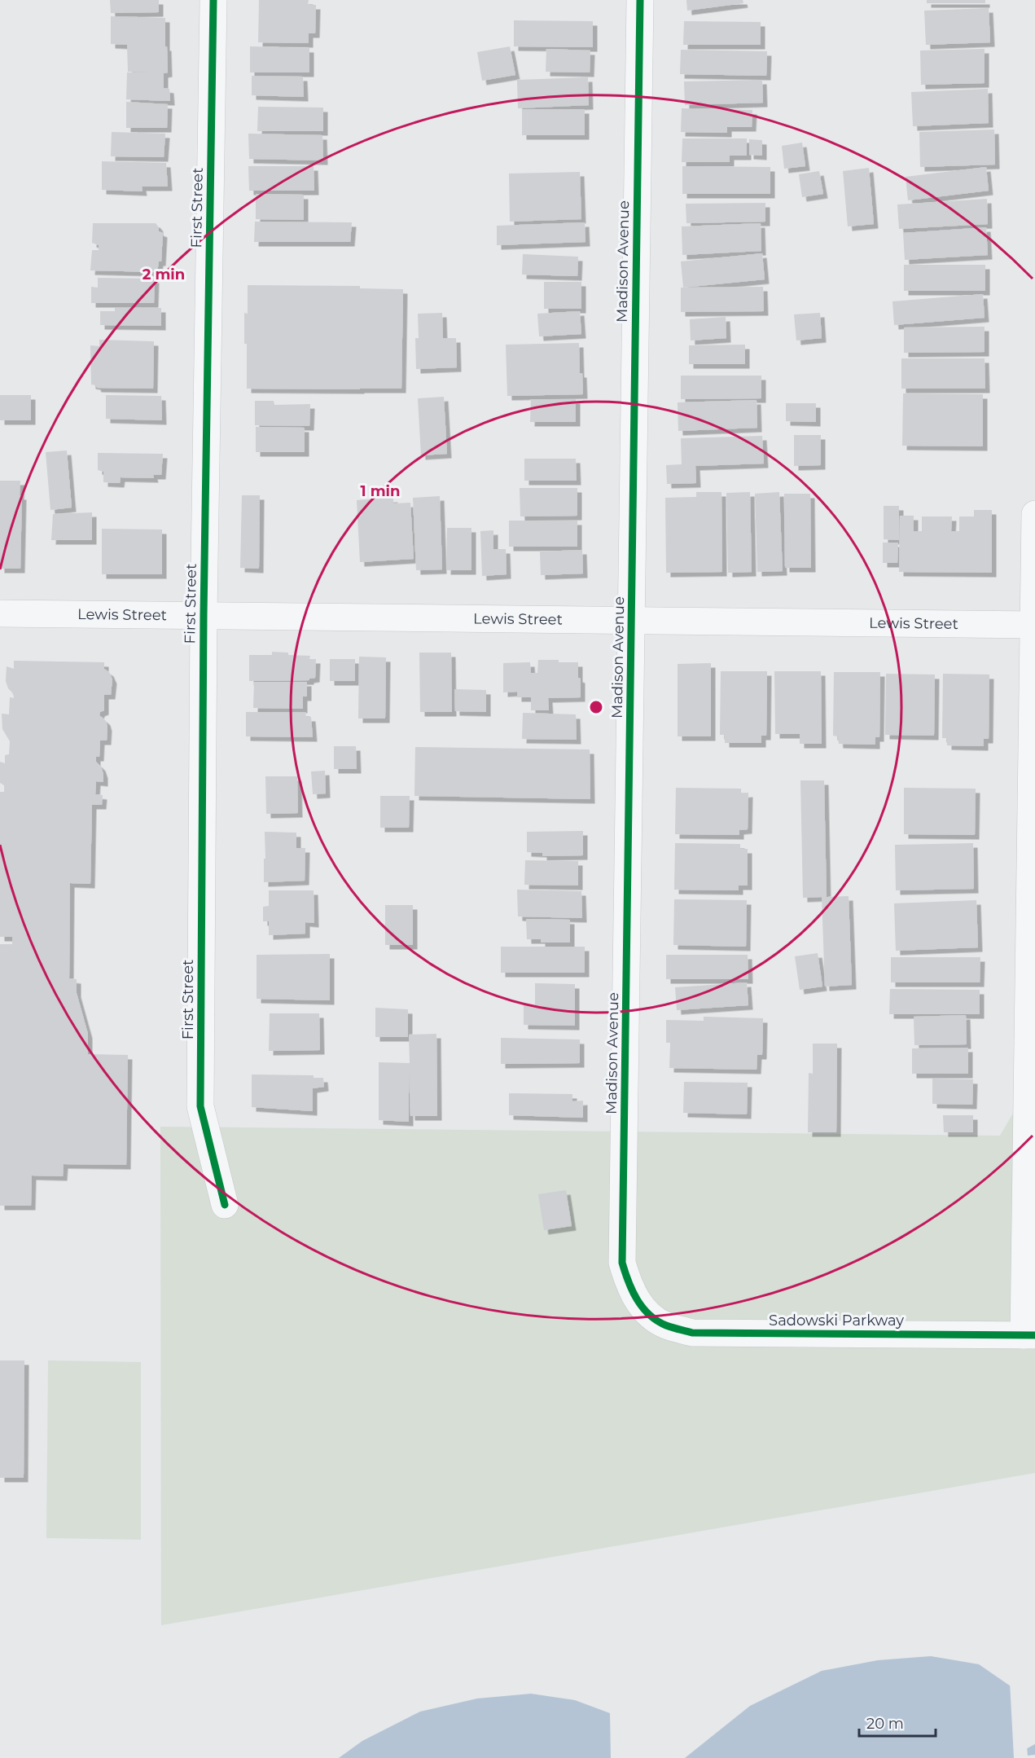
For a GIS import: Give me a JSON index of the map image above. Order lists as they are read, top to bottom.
{
  "streets": {
    "street": [
      "First Street",
      "Madison Avenue",
      "Lewis Street",
      "Sadowski Parkway"
    ]
  },
  "crossings": [
    ["First Street", "Lewis Street"],
    ["Madison Avenue", "Lewis Street"],
    ["Madison Avenue", "Sadowski Parkway"]
  ],
  "scale_bar": "20 m",
  "rings": ["2 min", "1 min"]
}
